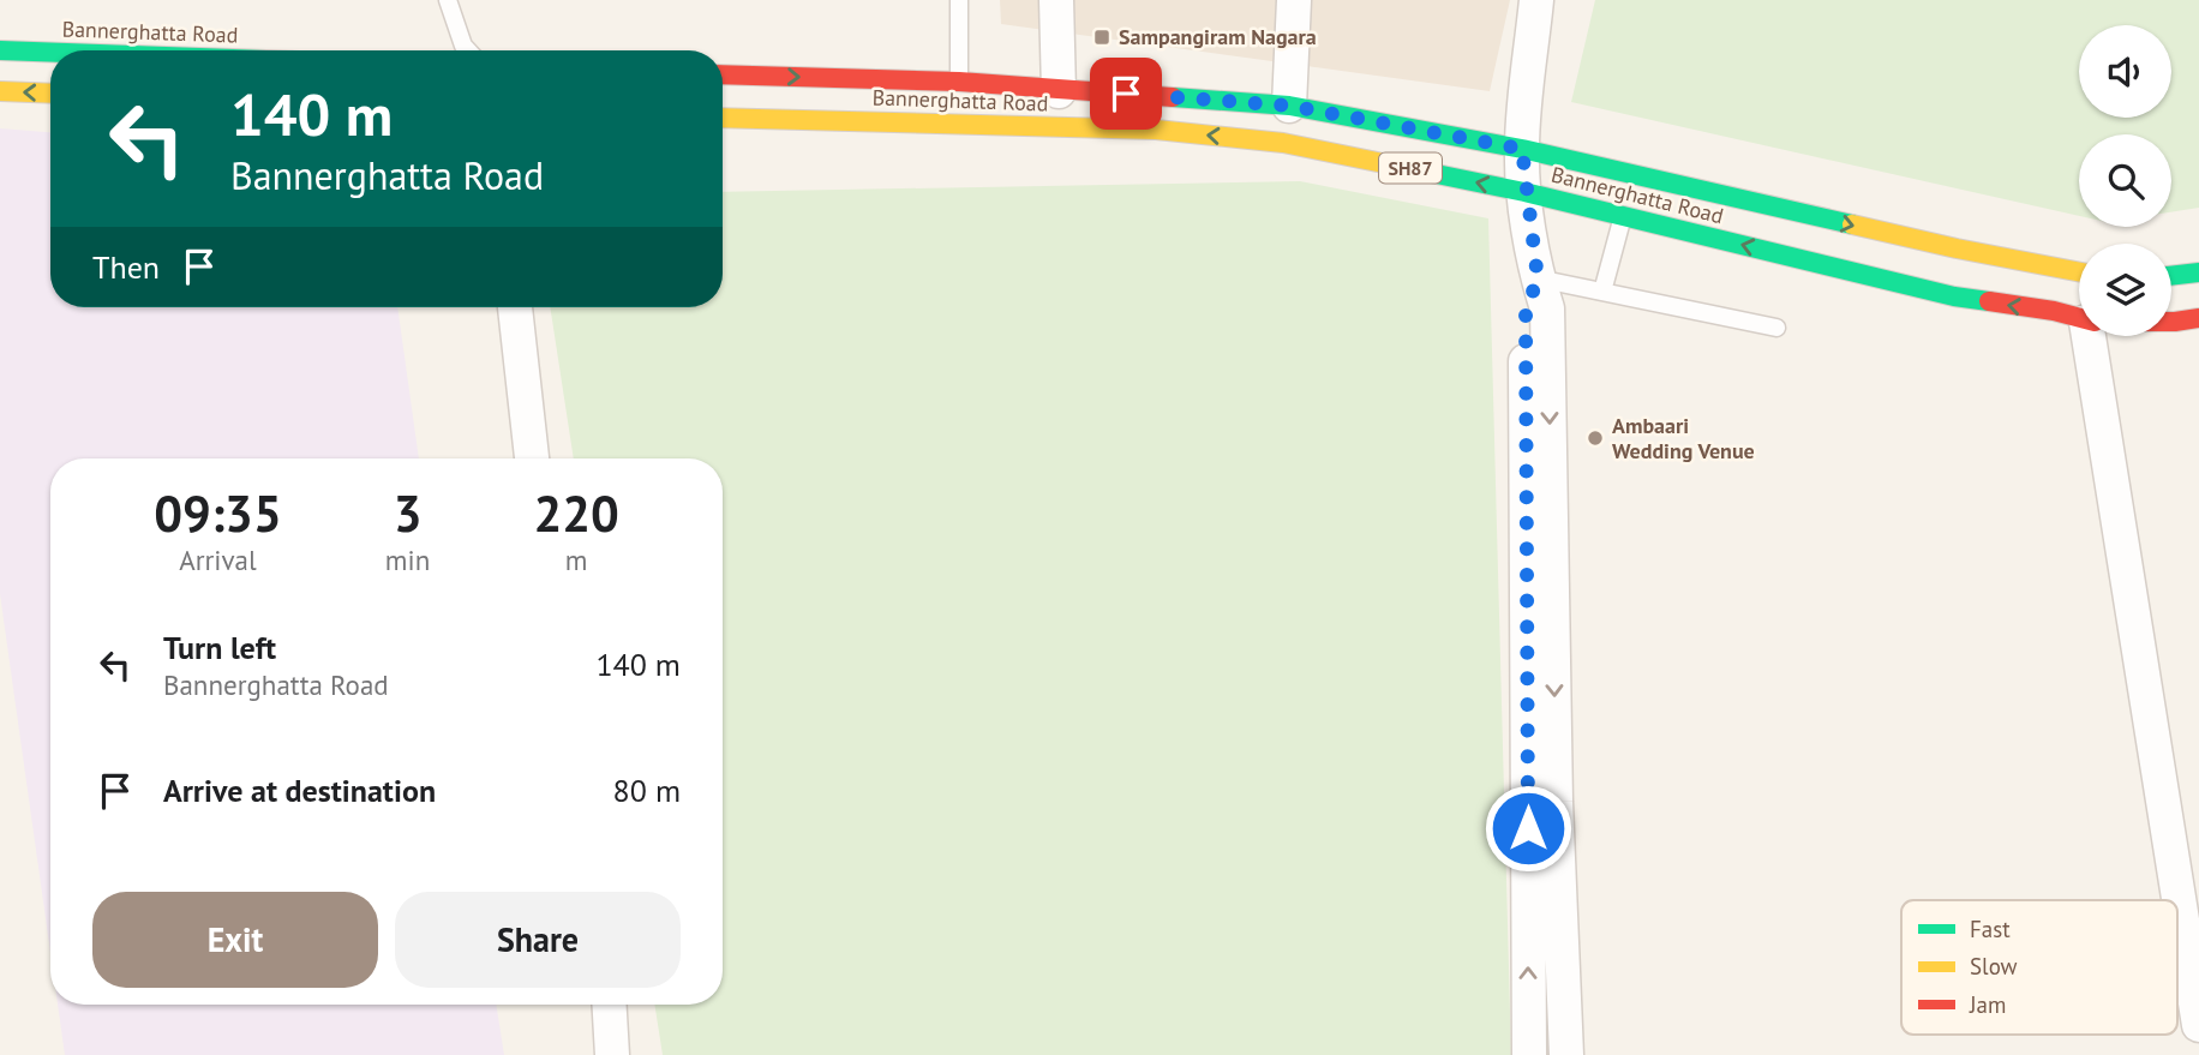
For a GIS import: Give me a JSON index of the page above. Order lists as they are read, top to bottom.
{
  "streets": {
    "main road": ["Bannerghatta Road", "SH87"]
  },
  "places": {
    "transit": ["Sampangiram Nagara"],
    "other": ["Ambaari Wedding Venue"]
  },
  "legend": ["Fast", "Slow", "Jam"],
  "page": {
    "turn": ["140 m", "Bannerghatta Road"],
    "then": "Then",
    "eta": [
      "09:35",
      "Arrival",
      "3",
      "min",
      "220",
      "m"
    ],
    "list": [
      {
        "name": "Turn left",
        "note": "Bannerghatta Road",
        "value": "140 m"
      },
      {
        "name": "Arrive at destination",
        "value": "80 m"
      }
    ],
    "buttons": ["Exit", "Share"]
  }
}
